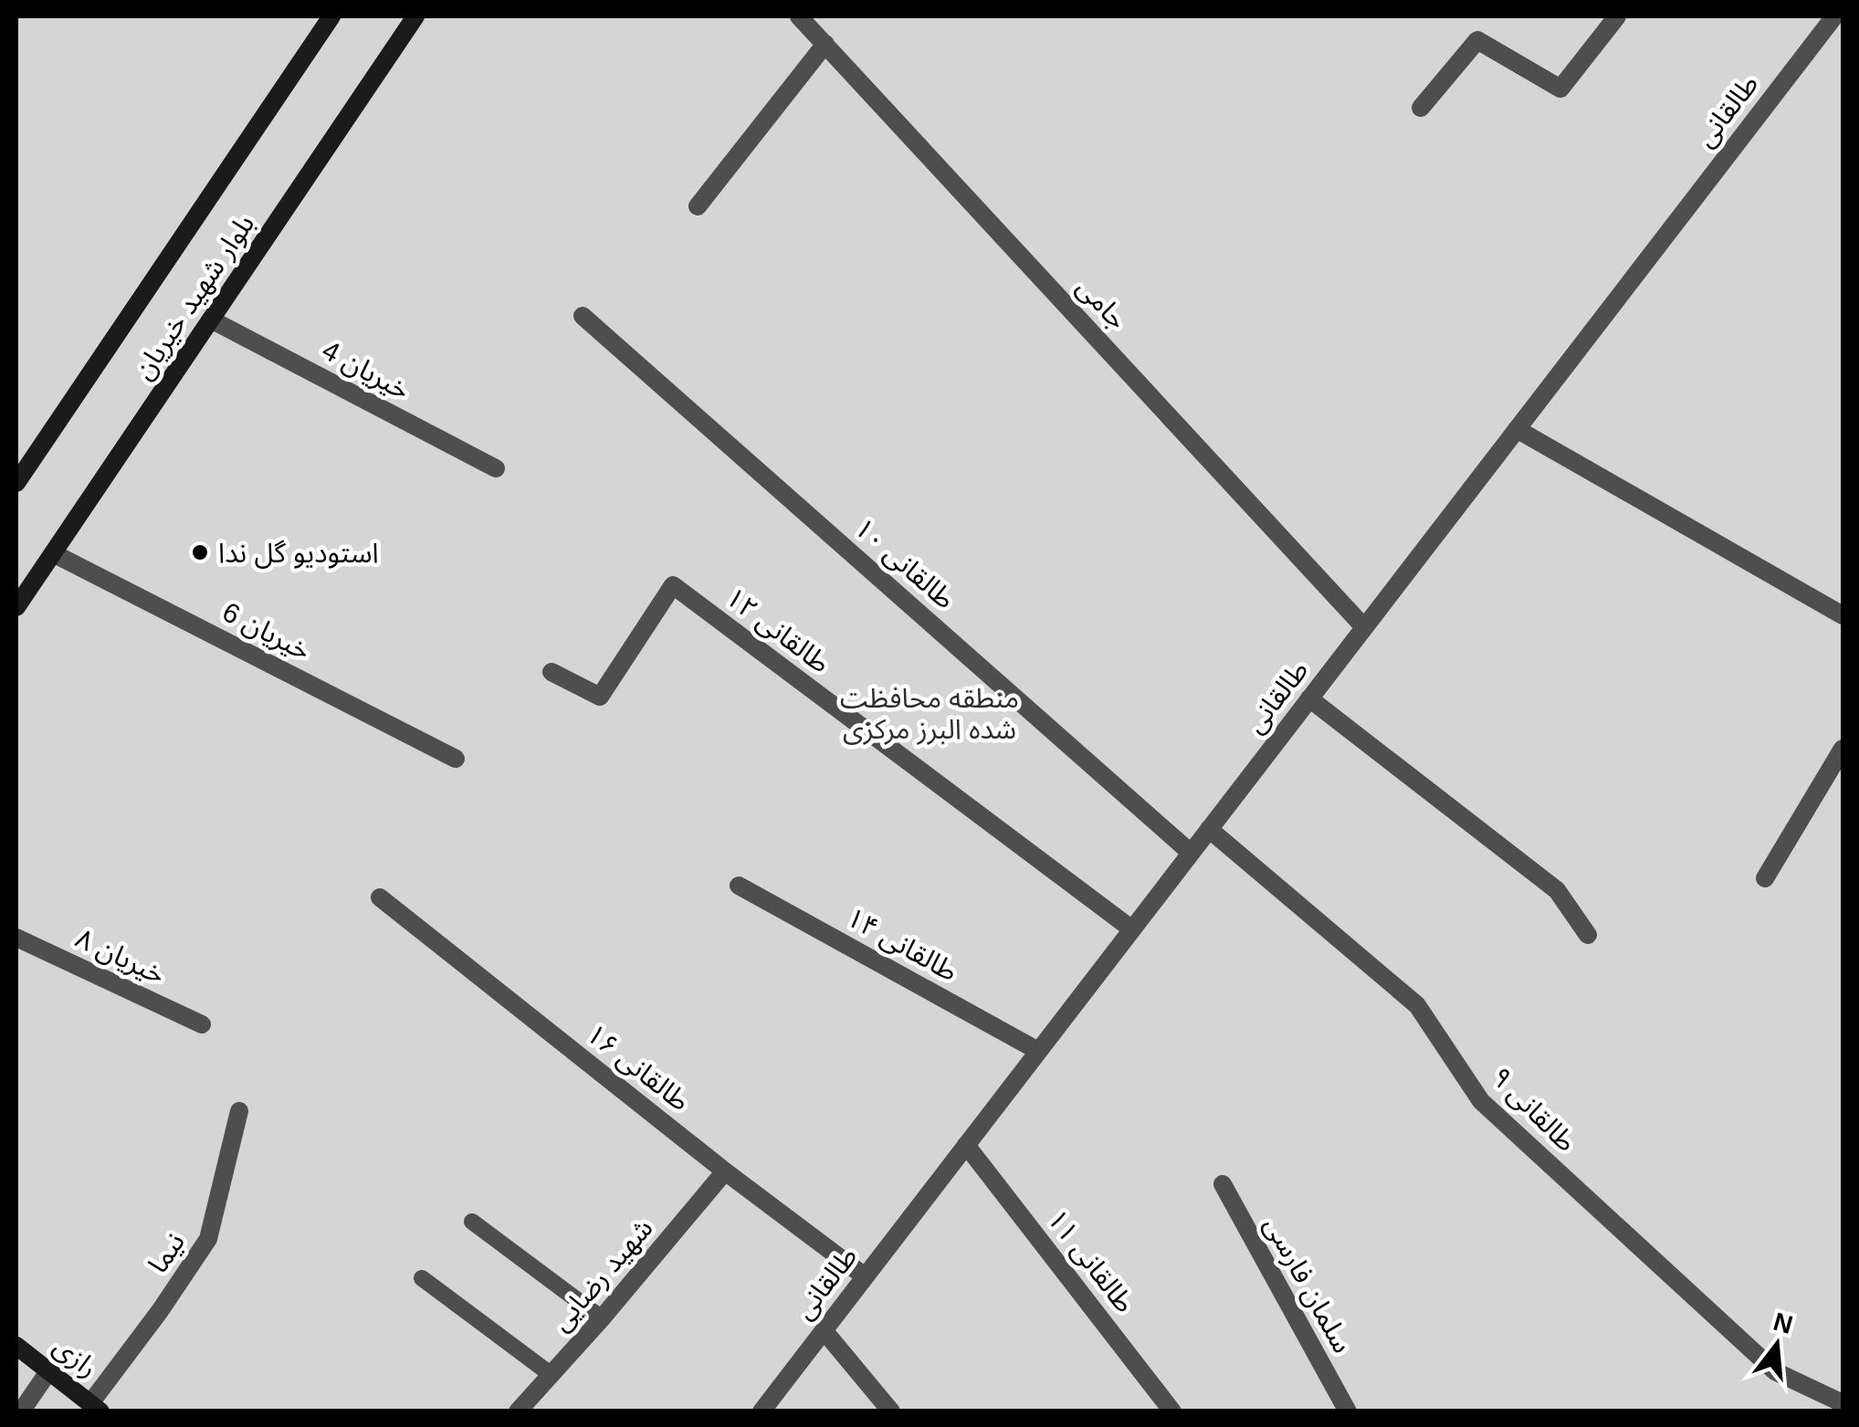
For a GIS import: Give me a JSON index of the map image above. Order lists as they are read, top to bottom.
{
  "streets": {
    "main road": ["بلوار شهید خیریان", "رازی"],
    "street": [
      "طالقانی",
      "جامی",
      "خیریان 4",
      "طالقانی ۱۰",
      "طالقانی ۱۲",
      "خیریان 6",
      "طالقانی ۱۴",
      "خیریان ۸",
      "طالقانی ۱۶",
      "طالقانی ۹",
      "نیما",
      "طالقانی ۱۱",
      "شهید رضایی",
      "سلمان فارسی"
    ]
  },
  "crossings": [
    ["طالقانی", "جامی"],
    ["طالقانی", "طالقانی ۱۰"],
    ["طالقانی", "طالقانی ۱۲"],
    ["طالقانی", "طالقانی ۱۴"],
    ["طالقانی", "طالقانی ۱۶"],
    ["طالقانی", "طالقانی ۹"],
    ["طالقانی", "طالقانی ۱۱"],
    ["بلوار شهید خیریان", "خیریان 4"],
    ["بلوار شهید خیریان", "خیریان 6"],
    ["طالقانی ۱۶", "شهید رضایی"],
    ["نیما", "رازی"]
  ],
  "parks": ["منطقه محافظت شده البرز مرکزی"],
  "places": ["استودیو گل ندا"],
  "north": "top"
}
